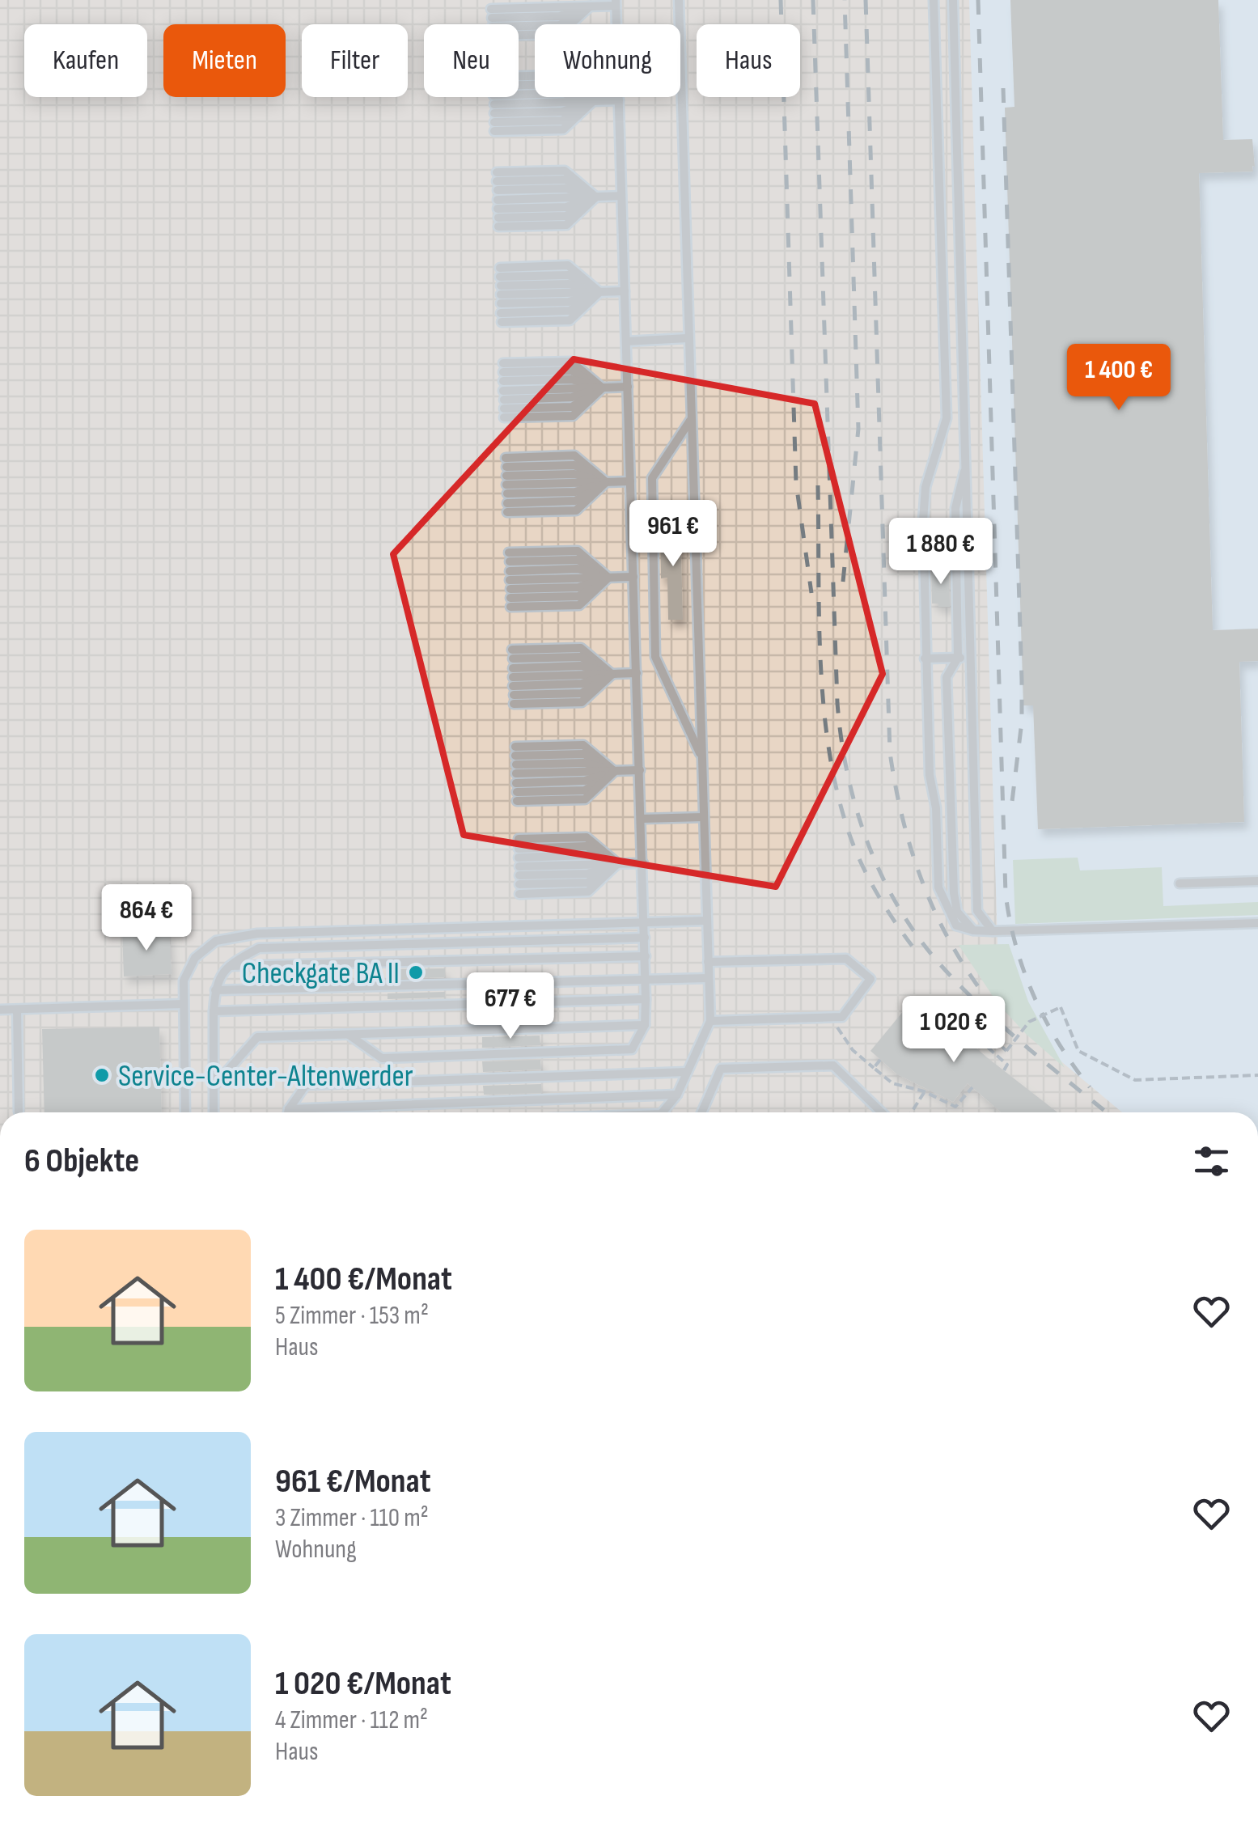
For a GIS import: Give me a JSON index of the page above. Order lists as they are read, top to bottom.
{
  "places": ["Checkgate BA II", "Service-Center-Altenwerder"],
  "page": {
    "chip": [
      "Kaufen",
      "Mieten",
      "Filter",
      "Neu",
      "Wohnung",
      "Haus"
    ],
    "price": [
      "1 400 €",
      "961 €",
      "1 880 €",
      "864 €",
      "677 €",
      "1 020 €"
    ],
    "heading": "6 Objekte",
    "list": [
      {
        "name": "1 400 €/Monat",
        "note": "5 Zimmer · 153 m² · Haus"
      },
      {
        "name": "961 €/Monat",
        "note": "3 Zimmer · 110 m² · Wohnung"
      },
      {
        "name": "1 020 €/Monat",
        "note": "4 Zimmer · 112 m² · Haus"
      }
    ]
  }
}
